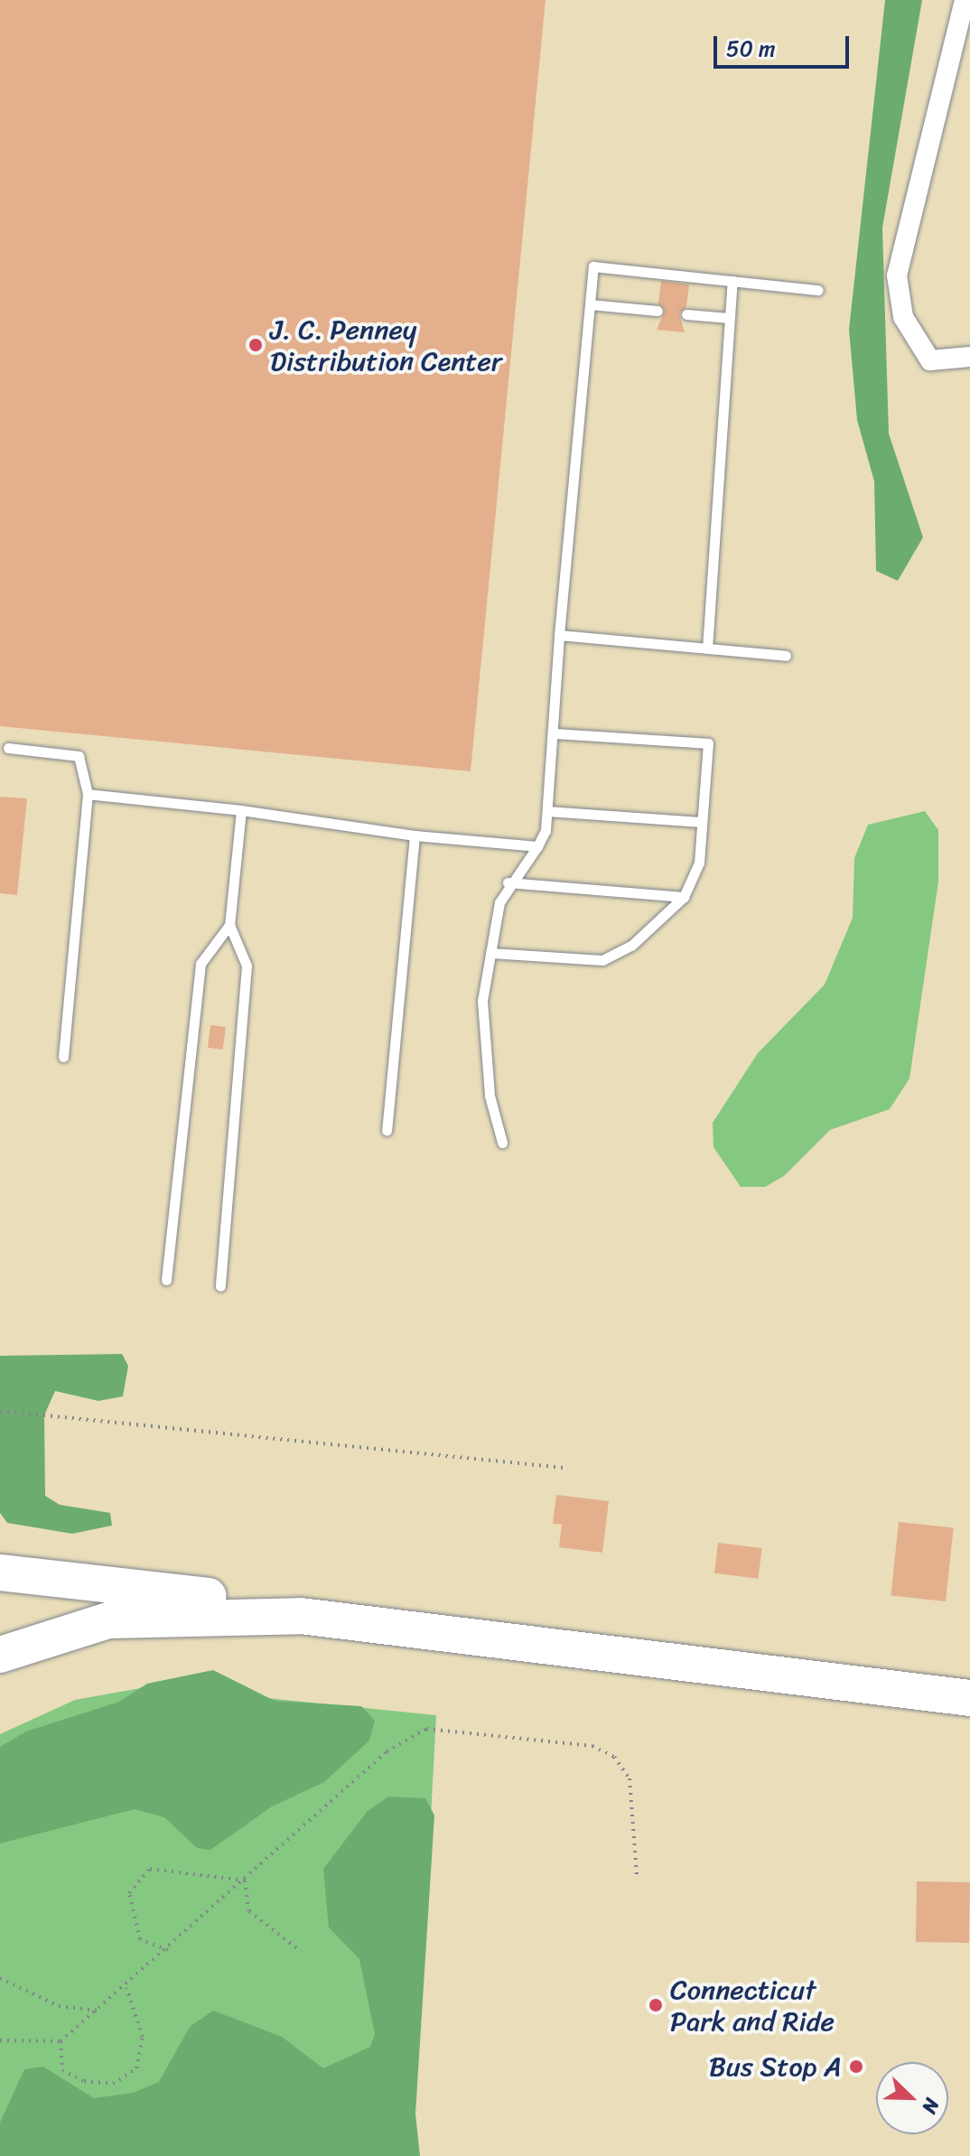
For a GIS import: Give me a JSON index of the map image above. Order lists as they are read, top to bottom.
{
  "places": ["J. C. Penney Distribution Center", "Connecticut Park and Ride", "Bus Stop A"],
  "scale_bar": "50 m",
  "north": "bottom right"
}
